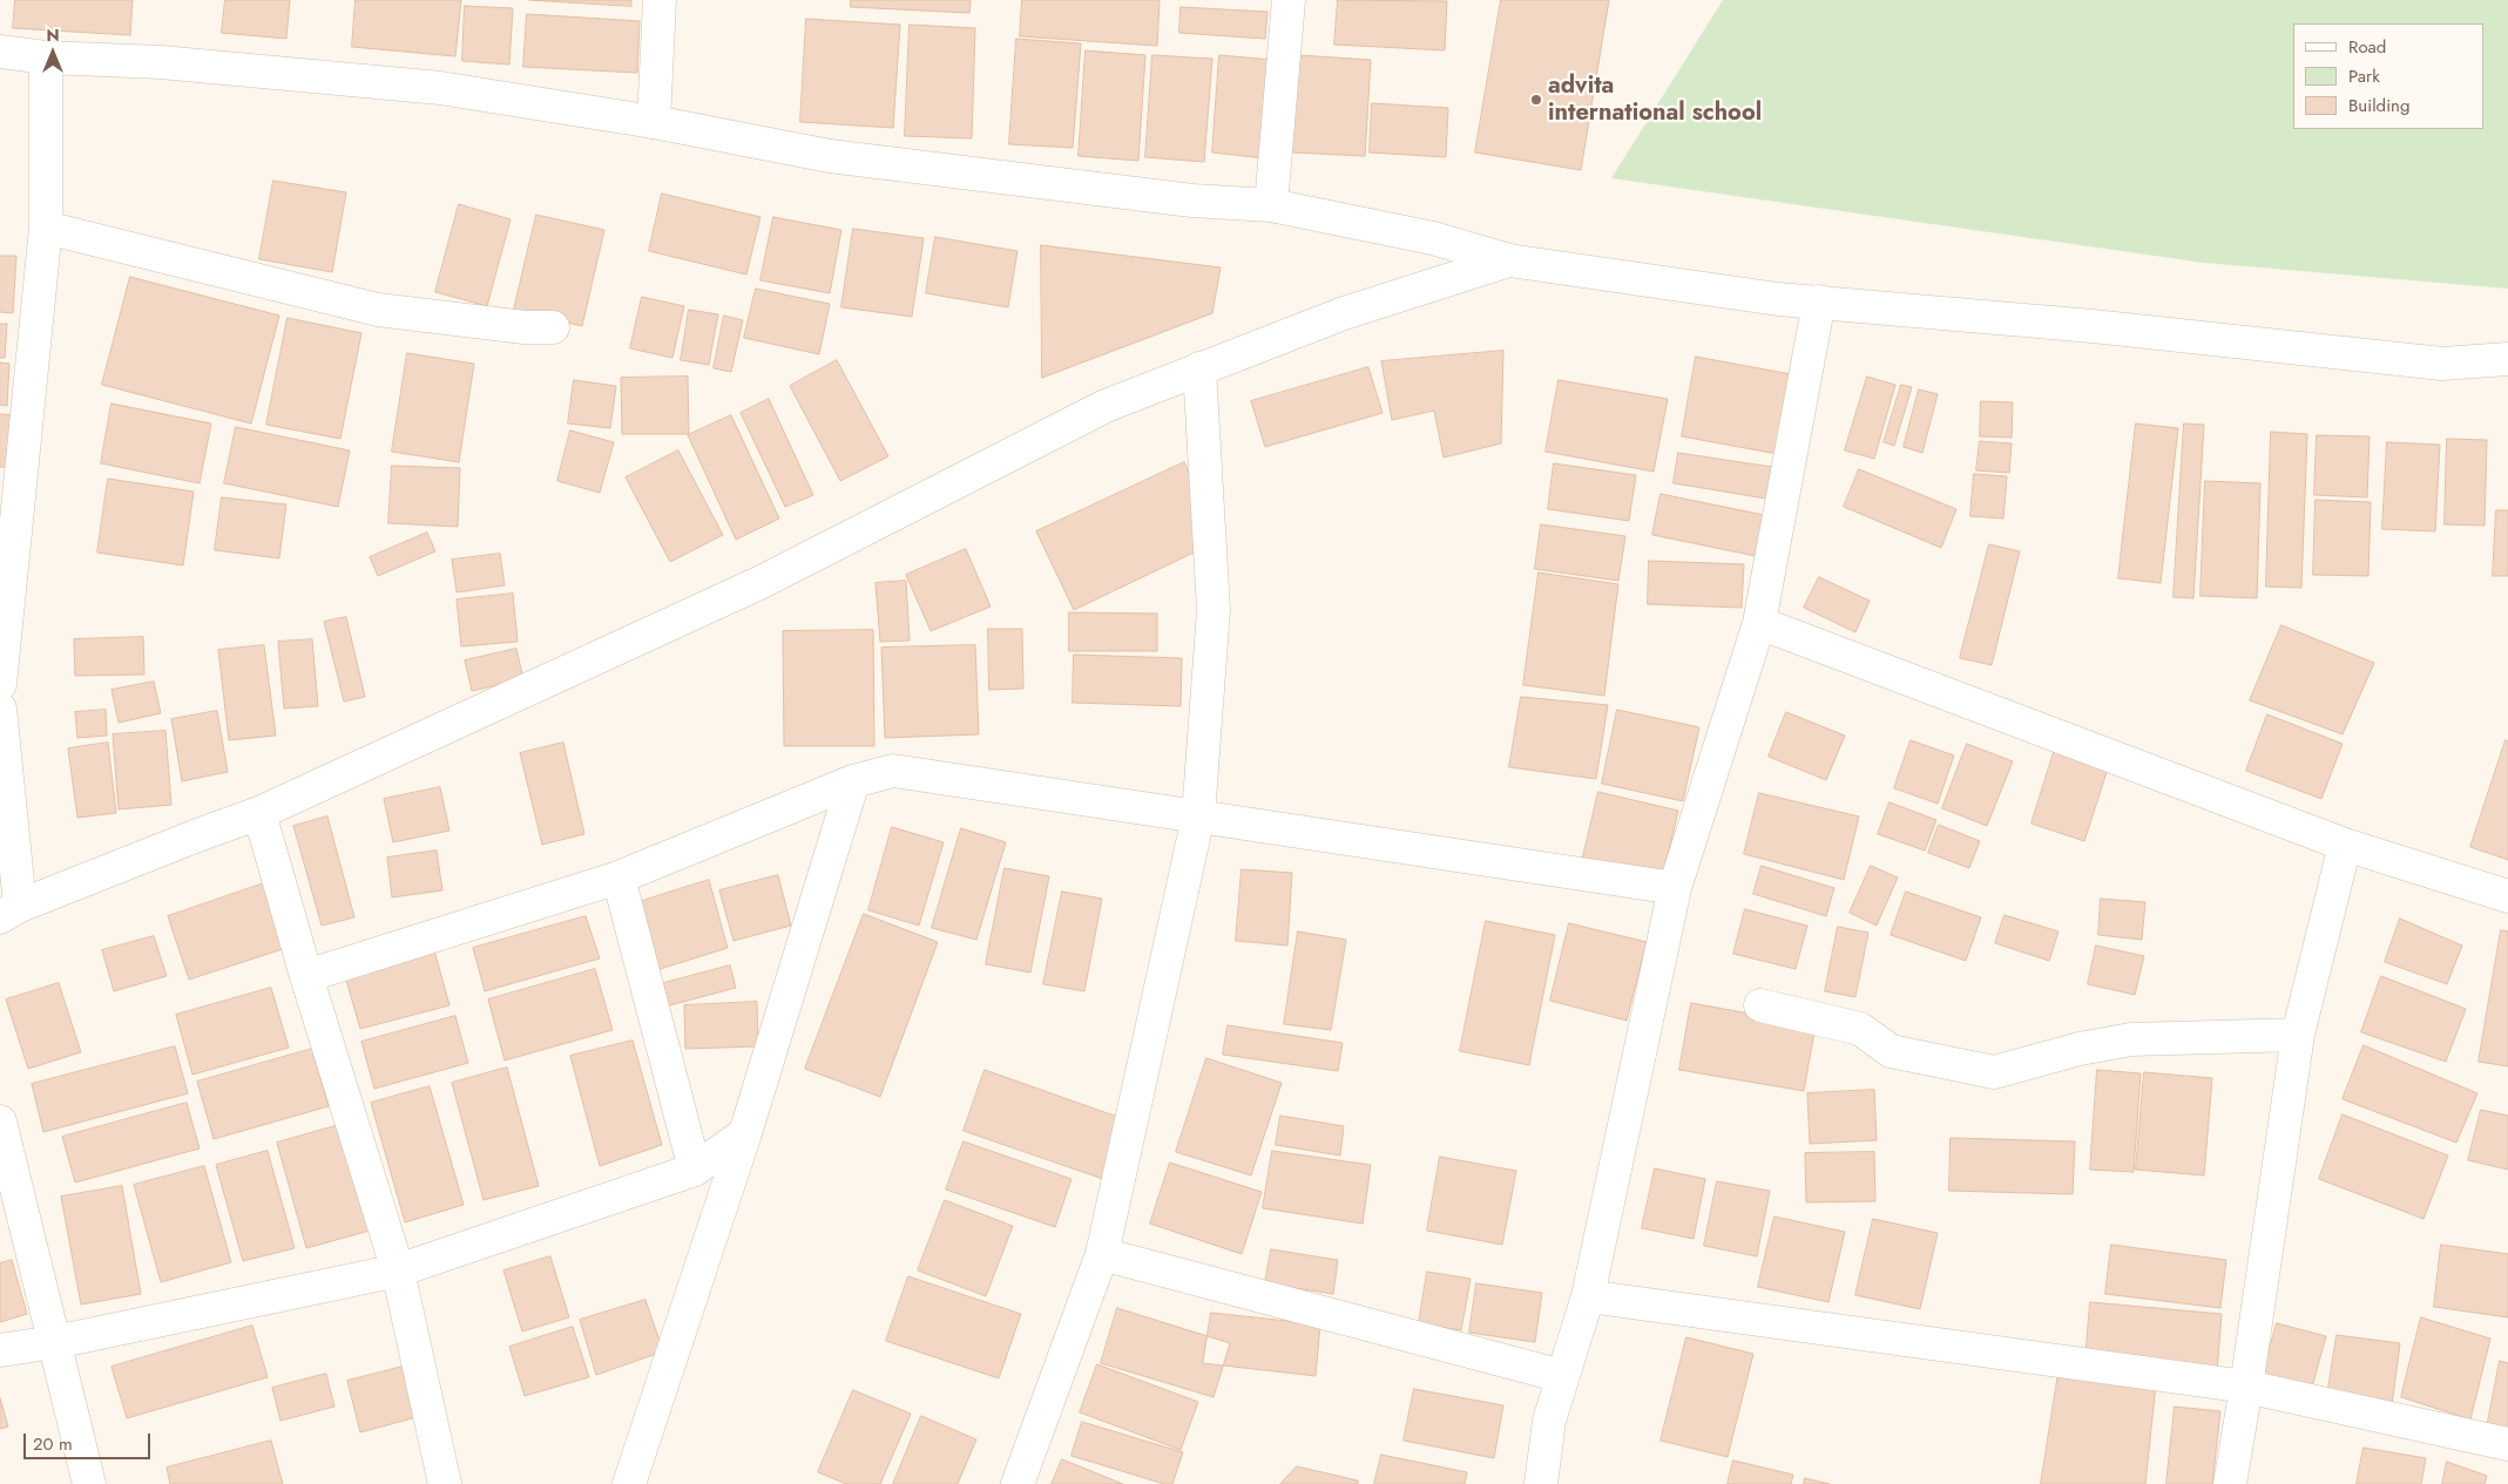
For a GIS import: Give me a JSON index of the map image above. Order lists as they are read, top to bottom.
{
  "places": ["advita international school"],
  "legend": ["Road", "Park", "Building"],
  "scale_bar": "20 m",
  "north": "top"
}
